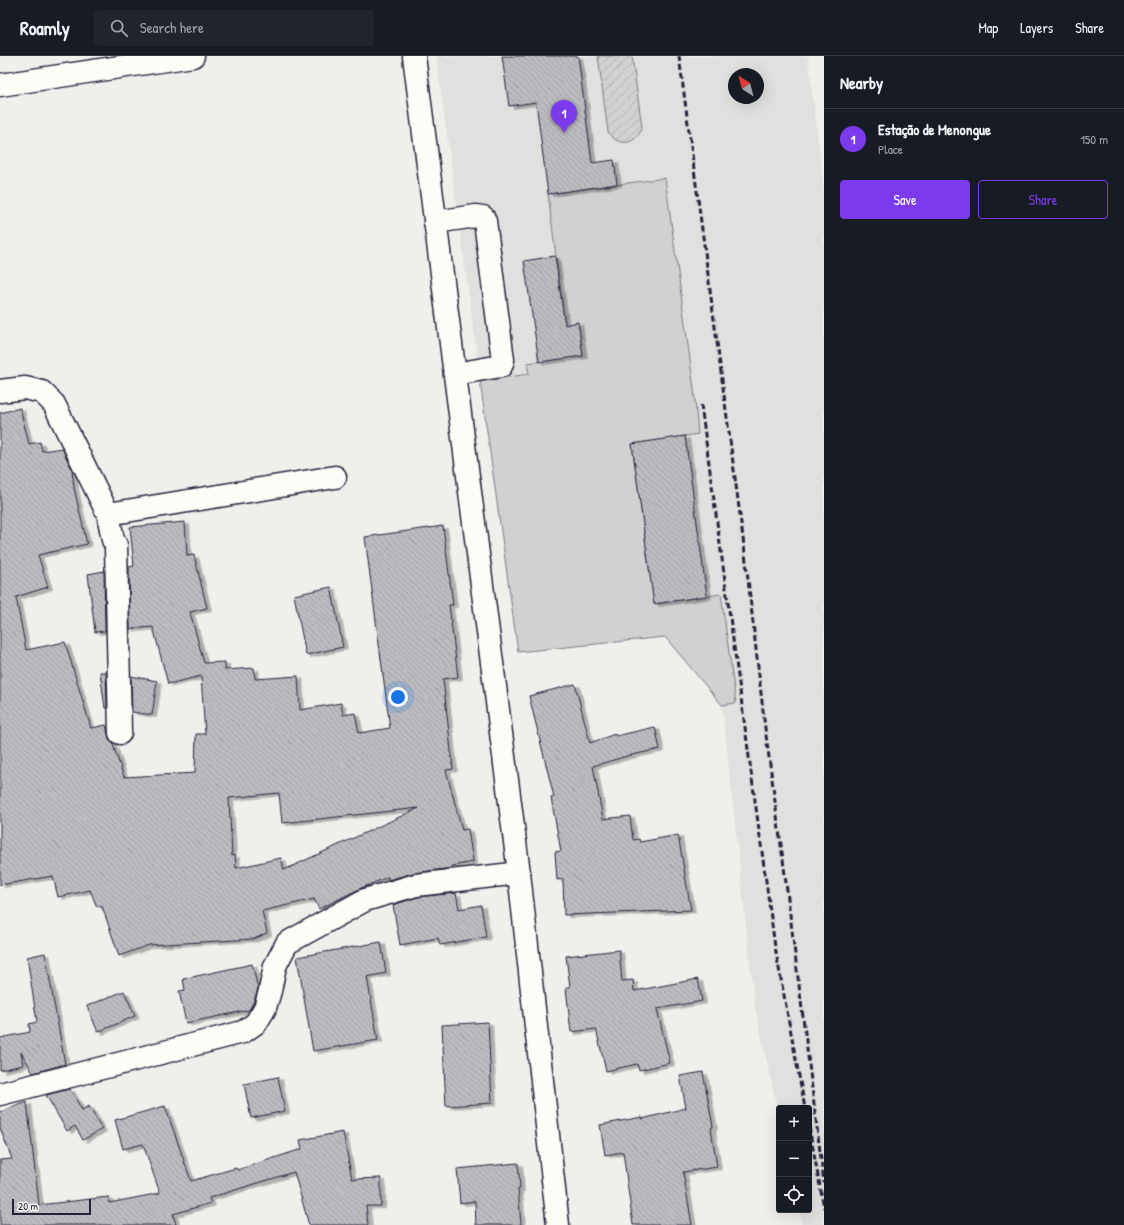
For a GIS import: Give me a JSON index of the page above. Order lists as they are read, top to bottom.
{
  "scale_bar": "20 m",
  "north": "top left",
  "page": {
    "header": "Roamly",
    "search": "Search here",
    "nav": ["Map", "Layers", "Share"],
    "heading": "Nearby",
    "pins": "1",
    "list": [
      {
        "mark": "1",
        "name": "Estação de Menongue",
        "note": "Place",
        "value": "150 m"
      }
    ],
    "buttons": ["Save", "Share"],
    "map_buttons": ["+", "−"],
    "scale": "20 m"
  }
}
